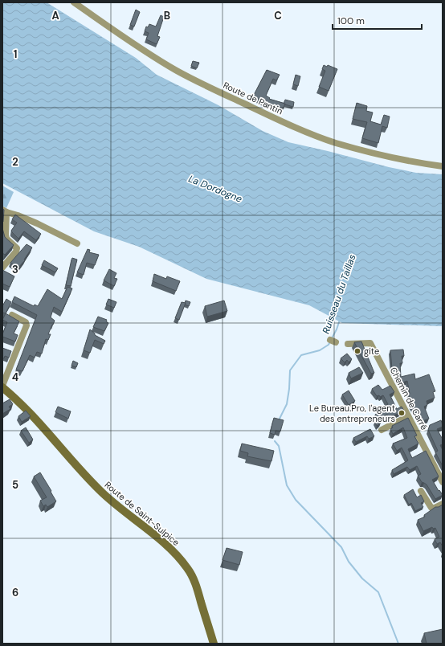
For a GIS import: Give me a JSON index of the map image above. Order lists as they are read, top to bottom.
{
  "streets": {
    "main road": ["Route de Saint-Sulpice"],
    "street": ["Route de Pantin", "Chemin de Carré"]
  },
  "water": ["La Dordogne", "Ruisseau du Taillas"],
  "places": ["gite", "Le Bureau.Pro, l'agent des entrepreneurs"],
  "scale_bar": "100 m",
  "grid": {
    "columns": ["A", "B", "C"],
    "rows": [
      "1",
      "2",
      "3",
      "4",
      "5",
      "6"
    ]
  }
}
